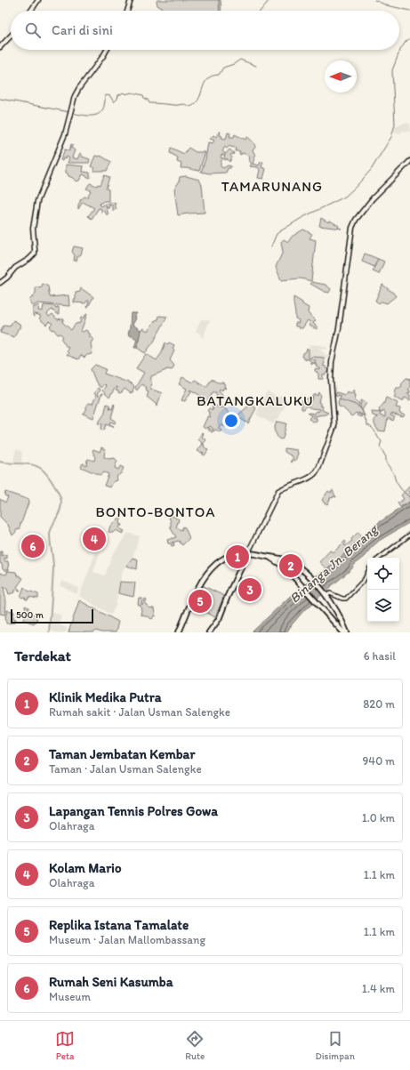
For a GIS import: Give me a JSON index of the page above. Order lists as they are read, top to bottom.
{
  "districts": ["TAMARUNANG", "BATANGKALUKU", "BONTO-BONTOA"],
  "water": ["Binanga Jn. Berang"],
  "scale_bar": "500 m",
  "north": "left",
  "page": {
    "search": "Cari di sini",
    "pins": [
      "4",
      "6",
      "1",
      "2",
      "3",
      "5"
    ],
    "scale": "500 m",
    "heading": ["Terdekat", "6 hasil"],
    "list": [
      {
        "mark": "1",
        "name": "Klinik Medika Putra",
        "note": "Rumah sakit · Jalan Usman Salengke",
        "value": "820 m"
      },
      {
        "mark": "2",
        "name": "Taman Jembatan Kembar",
        "note": "Taman · Jalan Usman Salengke",
        "value": "940 m"
      },
      {
        "mark": "3",
        "name": "Lapangan Tennis Polres Gowa",
        "note": "Olahraga",
        "value": "1.0 km"
      },
      {
        "mark": "4",
        "name": "Kolam Mario",
        "note": "Olahraga",
        "value": "1.1 km"
      },
      {
        "mark": "5",
        "name": "Replika Istana Tamalate",
        "note": "Museum · Jalan Mallombassang",
        "value": "1.1 km"
      },
      {
        "mark": "6",
        "name": "Rumah Seni Kasumba",
        "note": "Museum",
        "value": "1.4 km"
      }
    ],
    "nav": ["Peta", "Rute", "Disimpan"]
  }
}
